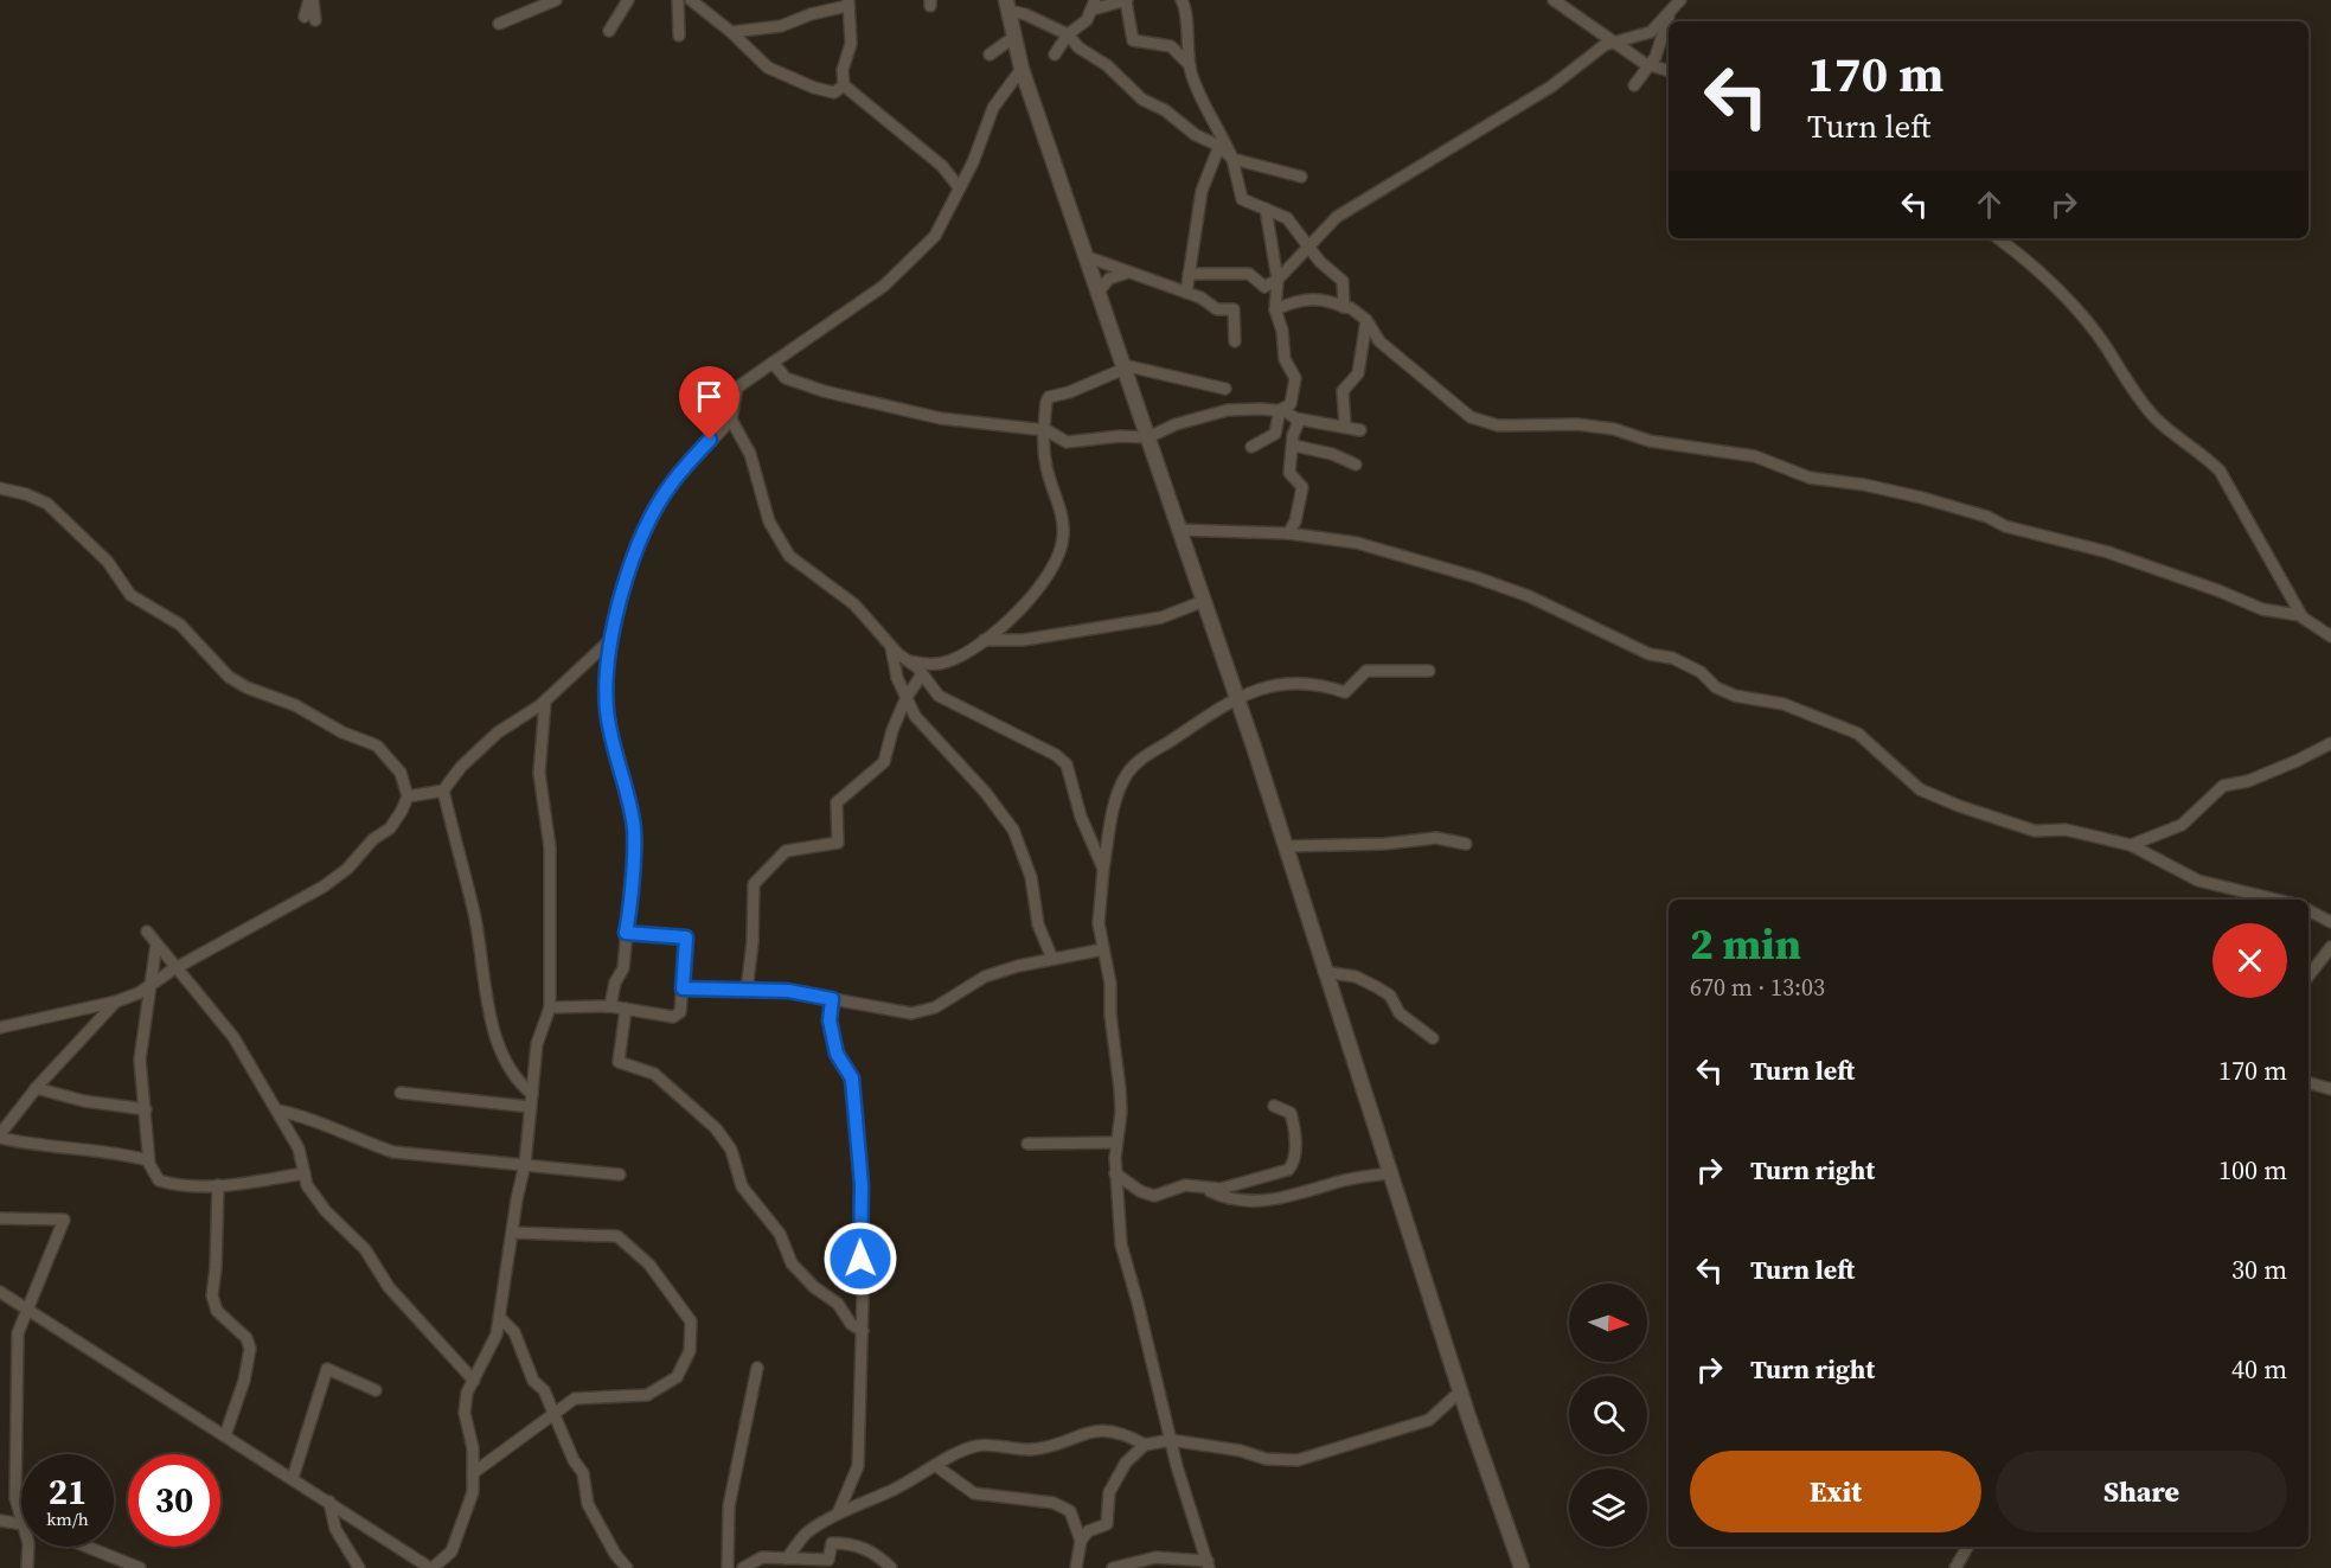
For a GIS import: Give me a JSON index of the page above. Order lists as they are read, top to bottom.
{
  "north": "right",
  "page": {
    "turn": ["170 m", "Turn left"],
    "heading": ["2 min", "670 m · 13:03"],
    "list": [
      {
        "name": "Turn left",
        "value": "170 m"
      },
      {
        "name": "Turn right",
        "value": "100 m"
      },
      {
        "name": "Turn left",
        "value": "30 m"
      },
      {
        "name": "Turn right",
        "value": "40 m"
      }
    ],
    "buttons": ["Exit", "Share"],
    "speed": "21 km/h",
    "limit": "30"
  }
}
